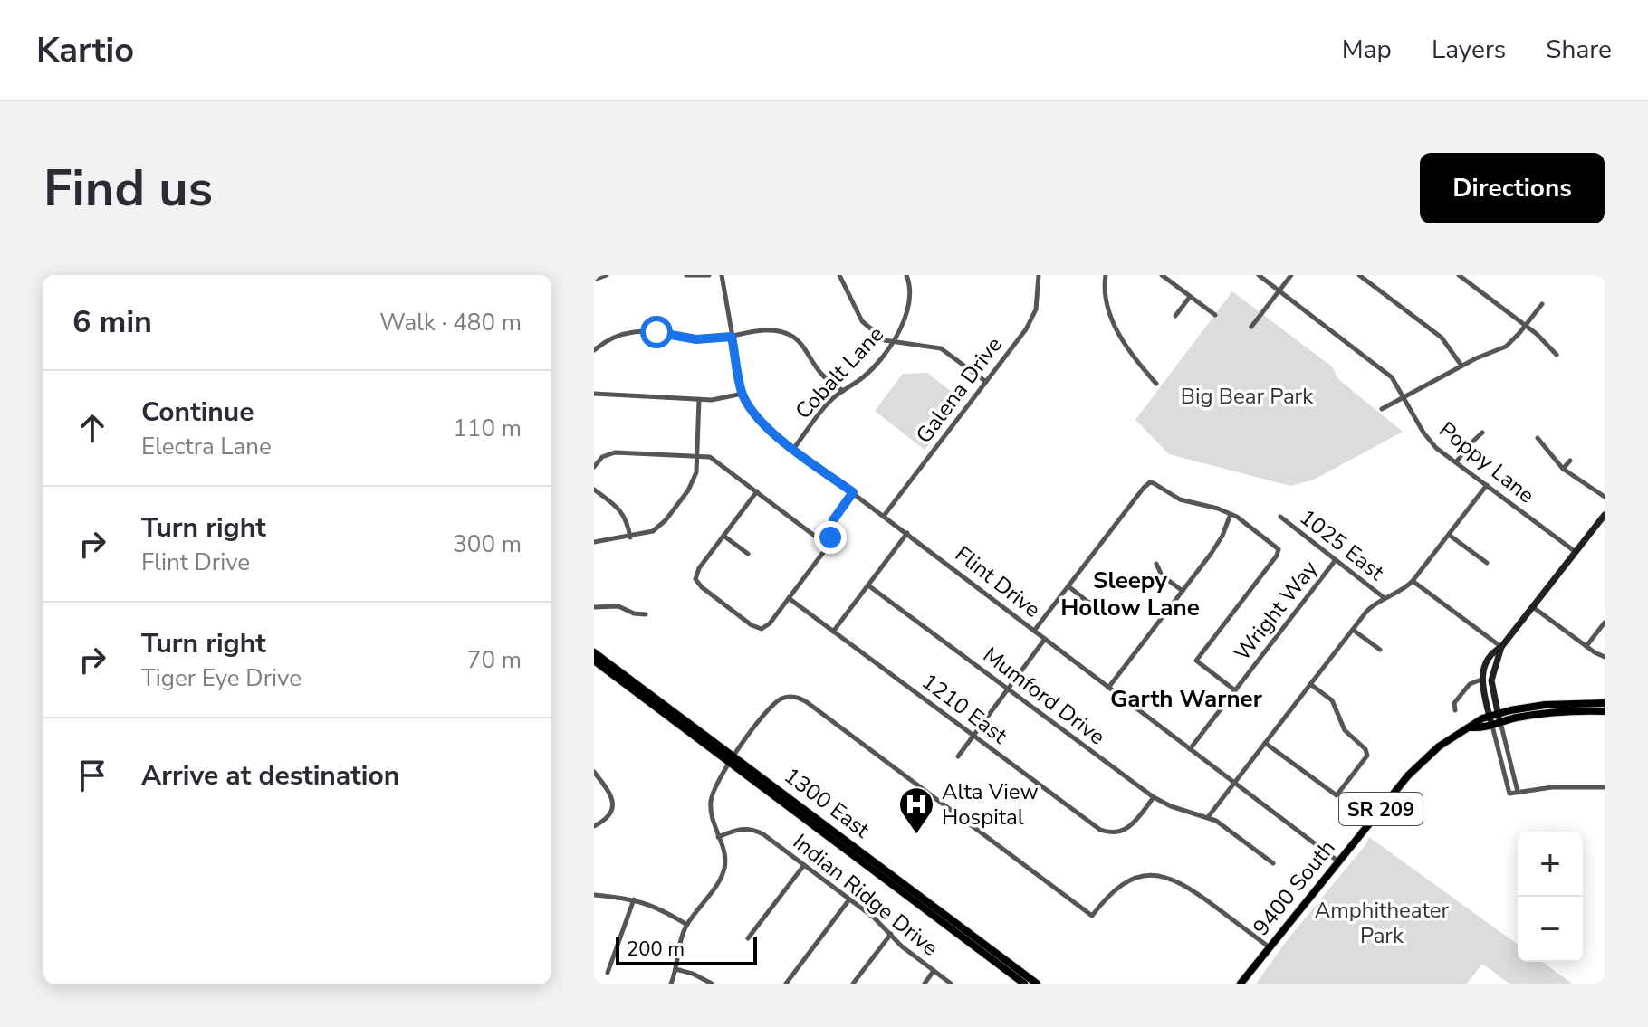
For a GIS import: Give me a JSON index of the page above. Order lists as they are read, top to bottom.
{
  "streets": {
    "main road": ["1300 East", "SR 209", "9400 South"],
    "street": [
      "Cobalt Lane",
      "Galena Drive",
      "Poppy Lane",
      "1025 East",
      "Flint Drive",
      "Wright Way",
      "Mumford Drive",
      "1210 East",
      "Indian Ridge Drive"
    ]
  },
  "crossings": [
    ["Cobalt Lane", "Flint Drive"],
    ["Galena Drive", "Flint Drive"],
    ["1025 East", "Wright Way"],
    ["Flint Drive", "Wright Way"],
    ["Flint Drive", "9400 South"],
    ["Mumford Drive", "1210 East"],
    ["SR 209", "9400 South"]
  ],
  "districts": ["Sleepy Hollow Lane", "Garth Warner"],
  "parks": ["Big Bear Park", "Amphitheater Park"],
  "places": {
    "hospital": ["Alta View Hospital"]
  },
  "scale_bar": "200 m",
  "page": {
    "header": "Kartio",
    "nav": ["Map", "Layers", "Share"],
    "buttons": "Directions",
    "title": "Find us",
    "heading": ["6 min", "Walk · 480 m"],
    "list": [
      ["Continue", "Electra Lane", "110 m"],
      ["Turn right", "Flint Drive", "300 m"],
      ["Turn right", "Tiger Eye Drive", "70 m"],
      "Arrive at destination"
    ],
    "map_buttons": ["+", "−"],
    "scale": "200 m"
  }
}
